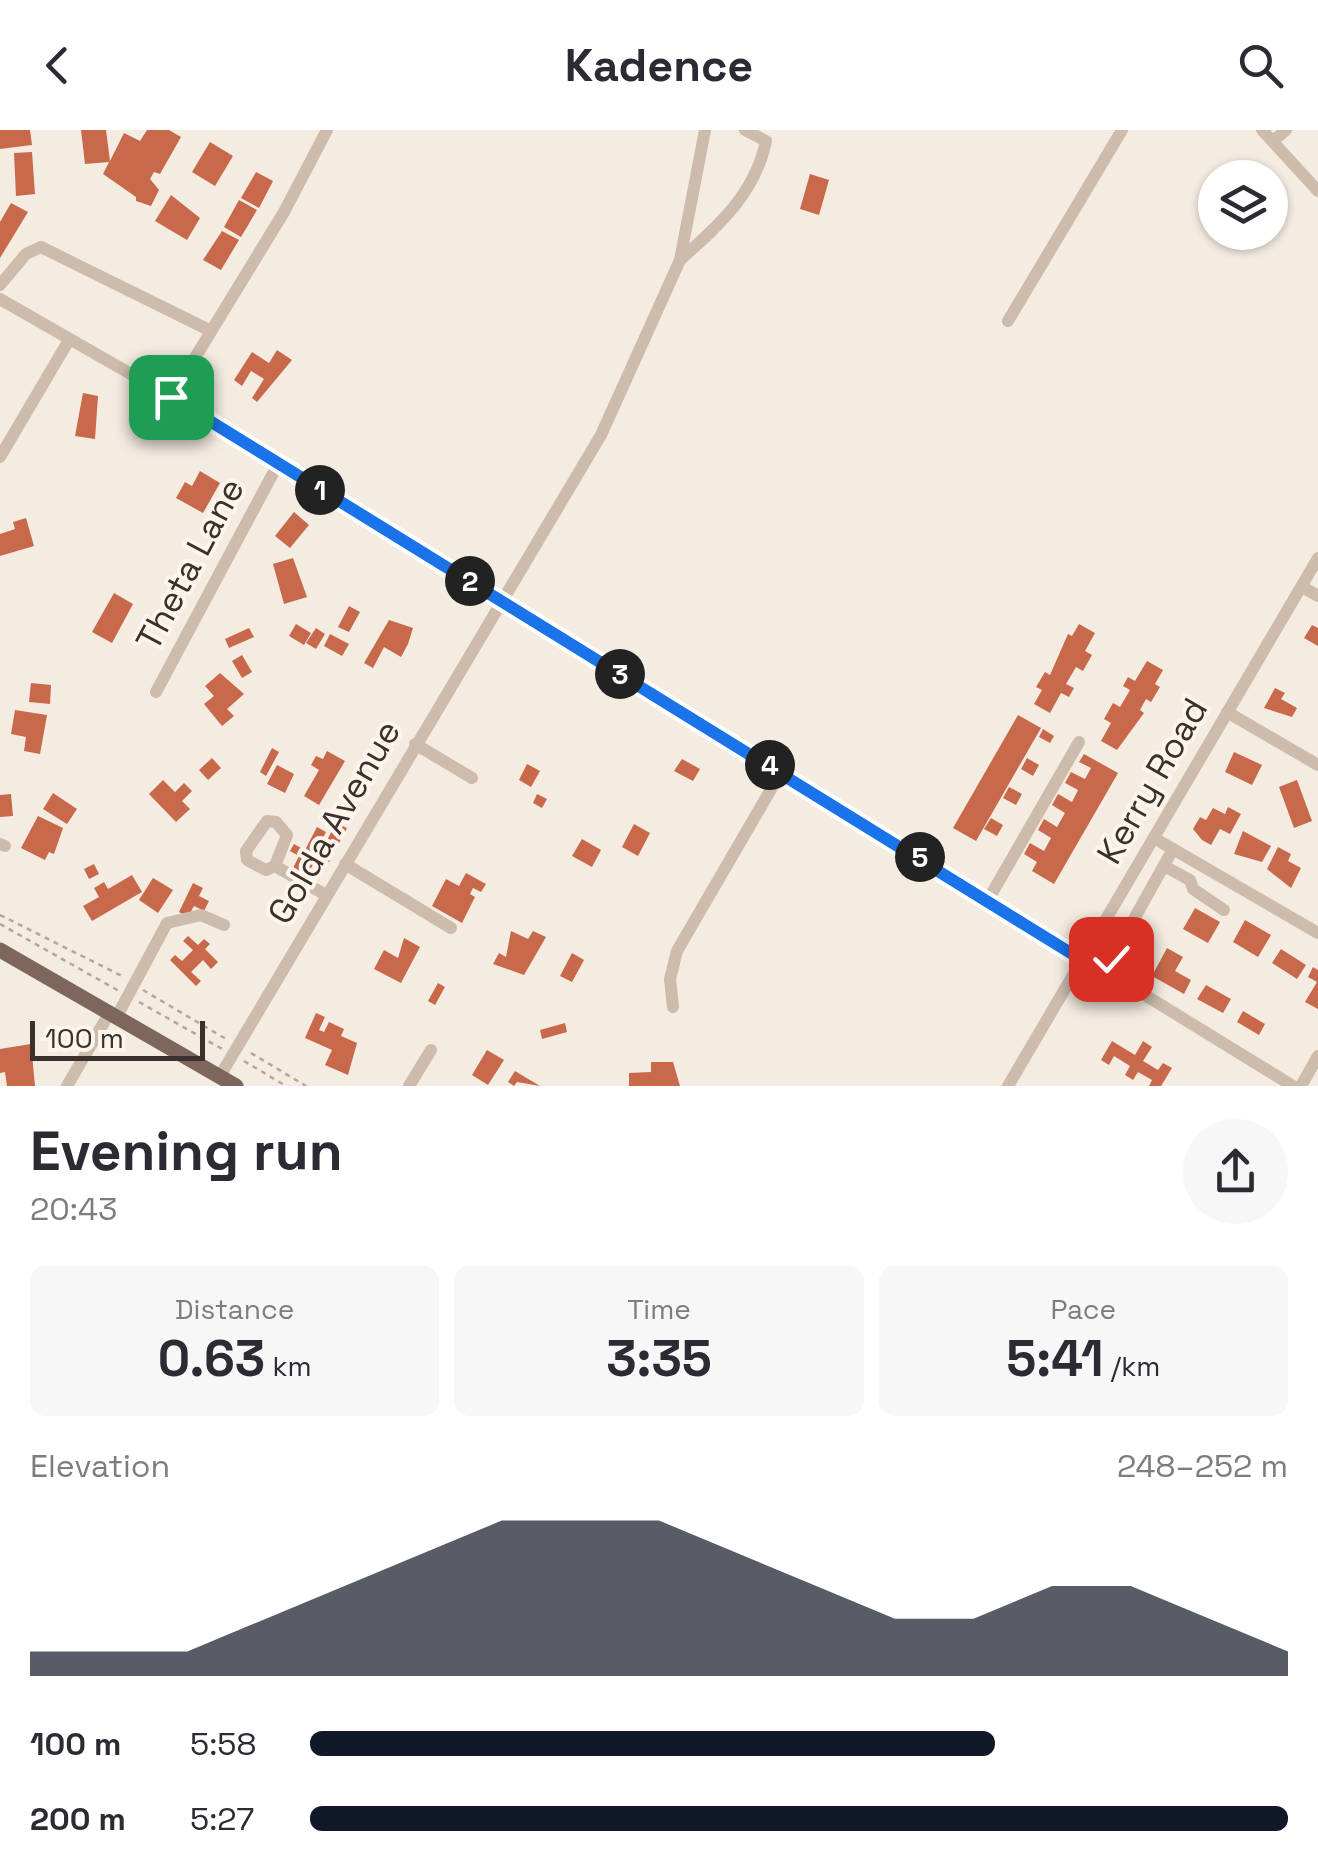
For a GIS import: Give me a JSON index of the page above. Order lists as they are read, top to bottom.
{
  "streets": {
    "street": ["Theta Lane", "Kerry Road", "Golda Avenue"]
  },
  "scale_bar": "100 m",
  "page": {
    "header": "Kadence",
    "pins": [
      "1",
      "2",
      "3",
      "4",
      "5"
    ],
    "scale": "100 m",
    "heading": ["Evening run", "20:43"],
    "stats": [
      ["Distance", "0.63 km"],
      ["Time", "3:35"],
      ["Pace", "5:41 /km"]
    ],
    "chart": ["Elevation", "248–252 m"],
    "list": [
      {
        "name": "100 m",
        "note": "5:58"
      },
      {
        "name": "200 m",
        "note": "5:27"
      }
    ]
  }
}
